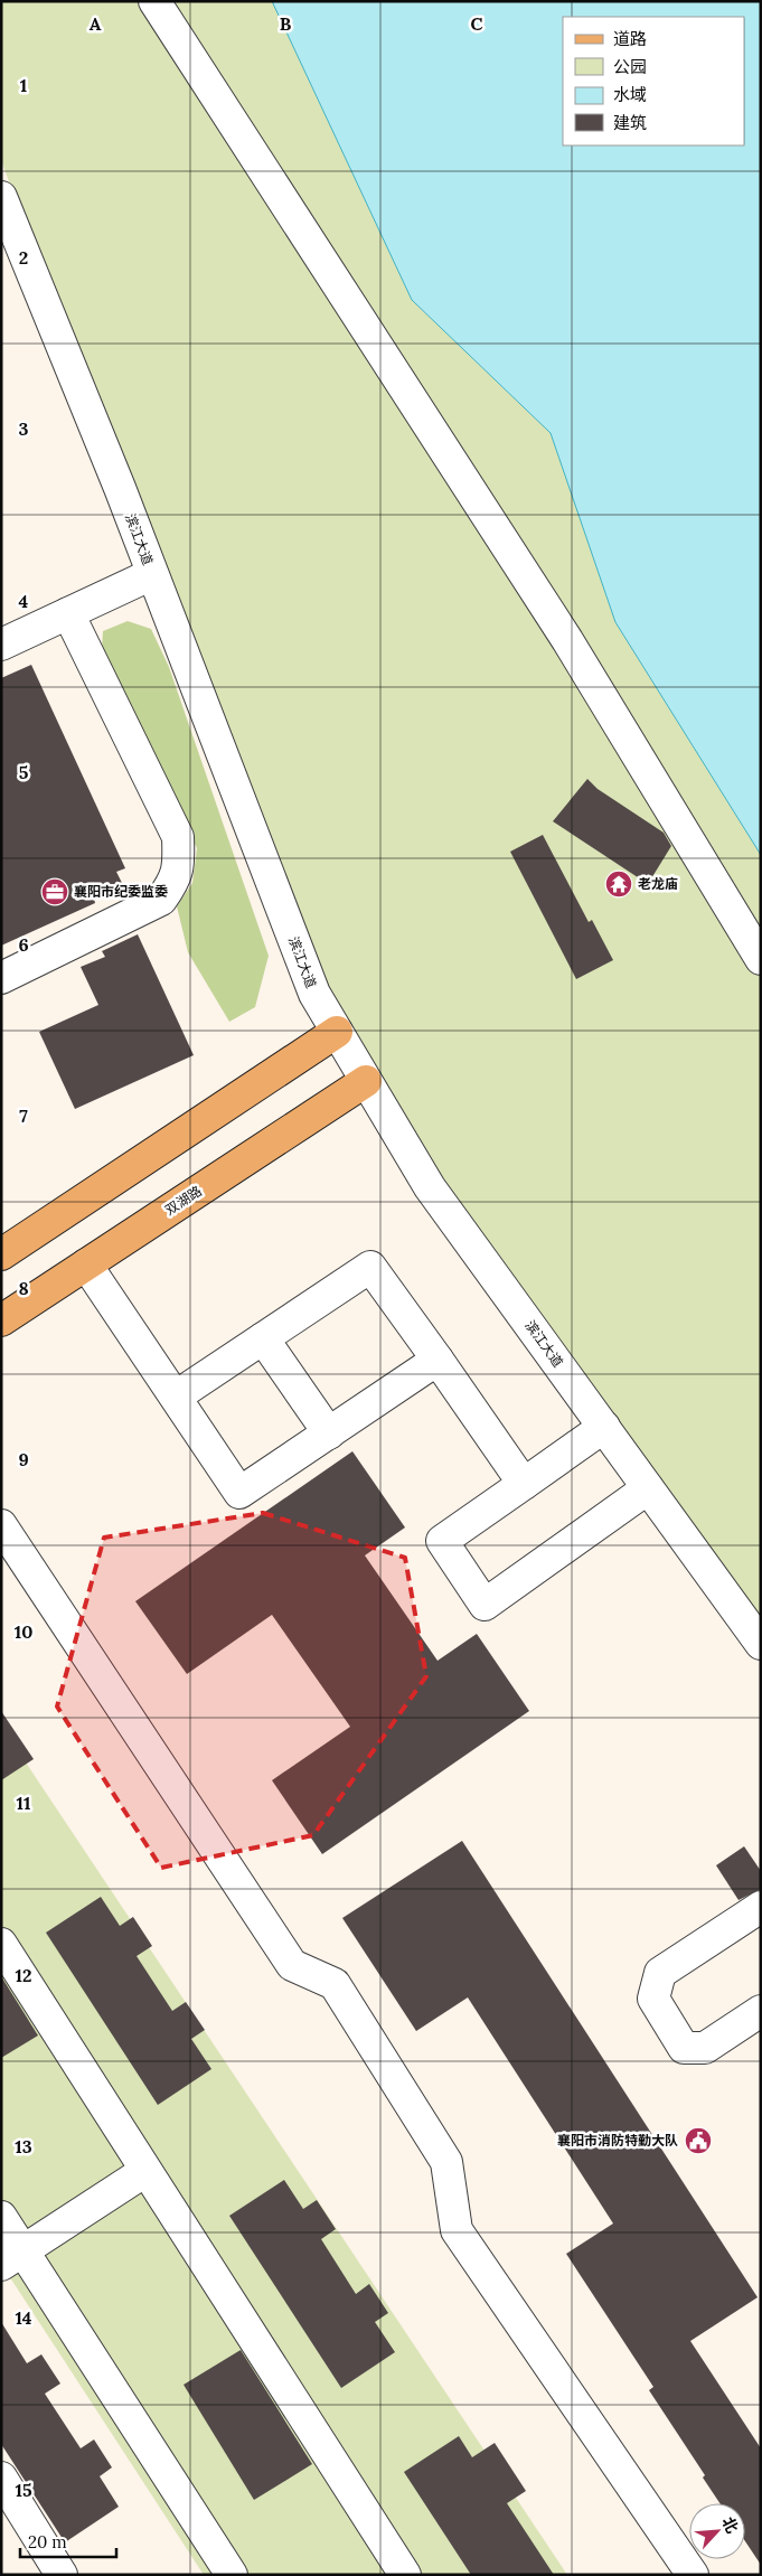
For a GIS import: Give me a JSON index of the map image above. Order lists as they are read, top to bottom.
{
  "streets": {
    "main road": ["双湖路"],
    "street": ["滨江大道"]
  },
  "crossings": [
    ["滨江大道", "双湖路"]
  ],
  "places": {
    "temple": ["老龙庙"],
    "office": ["襄阳市纪委监委"],
    "public building": ["襄阳市消防特勤大队"]
  },
  "legend": [
    "道路",
    "公园",
    "水域",
    "建筑"
  ],
  "scale_bar": "20 m",
  "north": "top right",
  "grid": {
    "columns": ["A", "B", "C"],
    "rows": [
      "1",
      "2",
      "3",
      "4",
      "5",
      "6",
      "7",
      "8",
      "9",
      "10",
      "11",
      "12",
      "13",
      "14",
      "15"
    ]
  }
}
